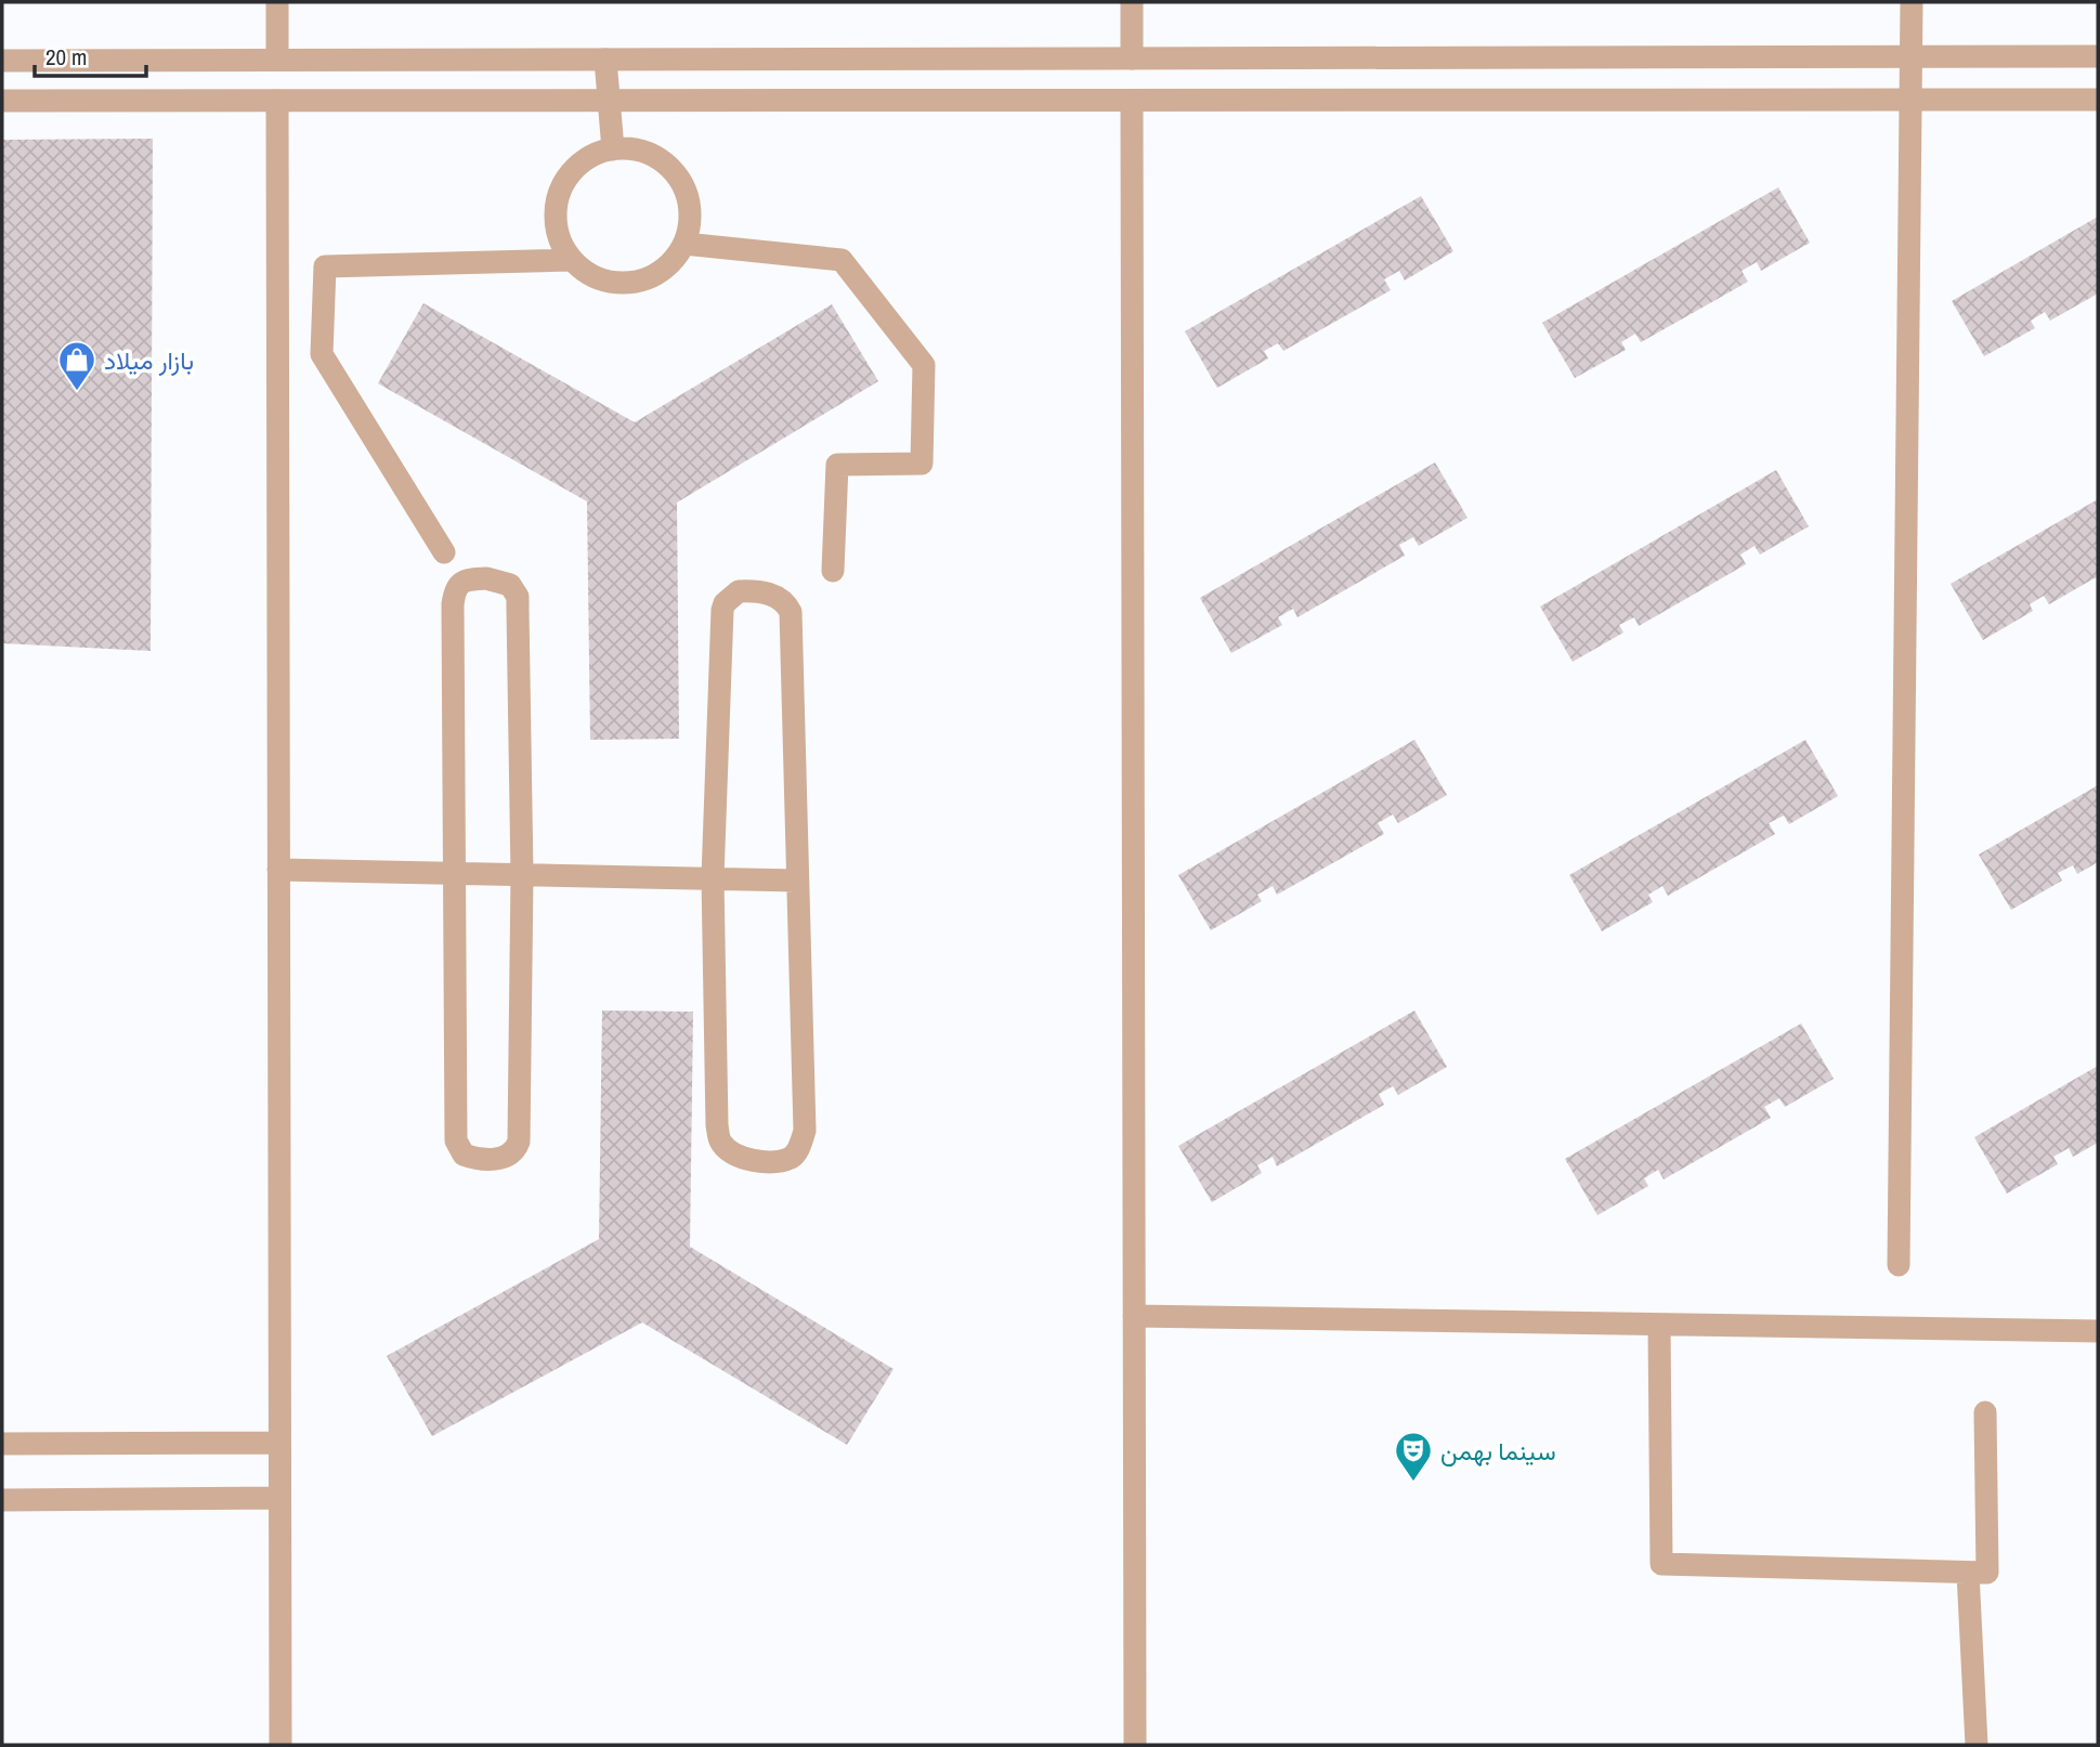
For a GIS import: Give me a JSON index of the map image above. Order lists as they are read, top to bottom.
{
  "places": {
    "shop": ["بازار میلاد"],
    "theatre": ["سینما بهمن"]
  },
  "scale_bar": "20 m"
}
